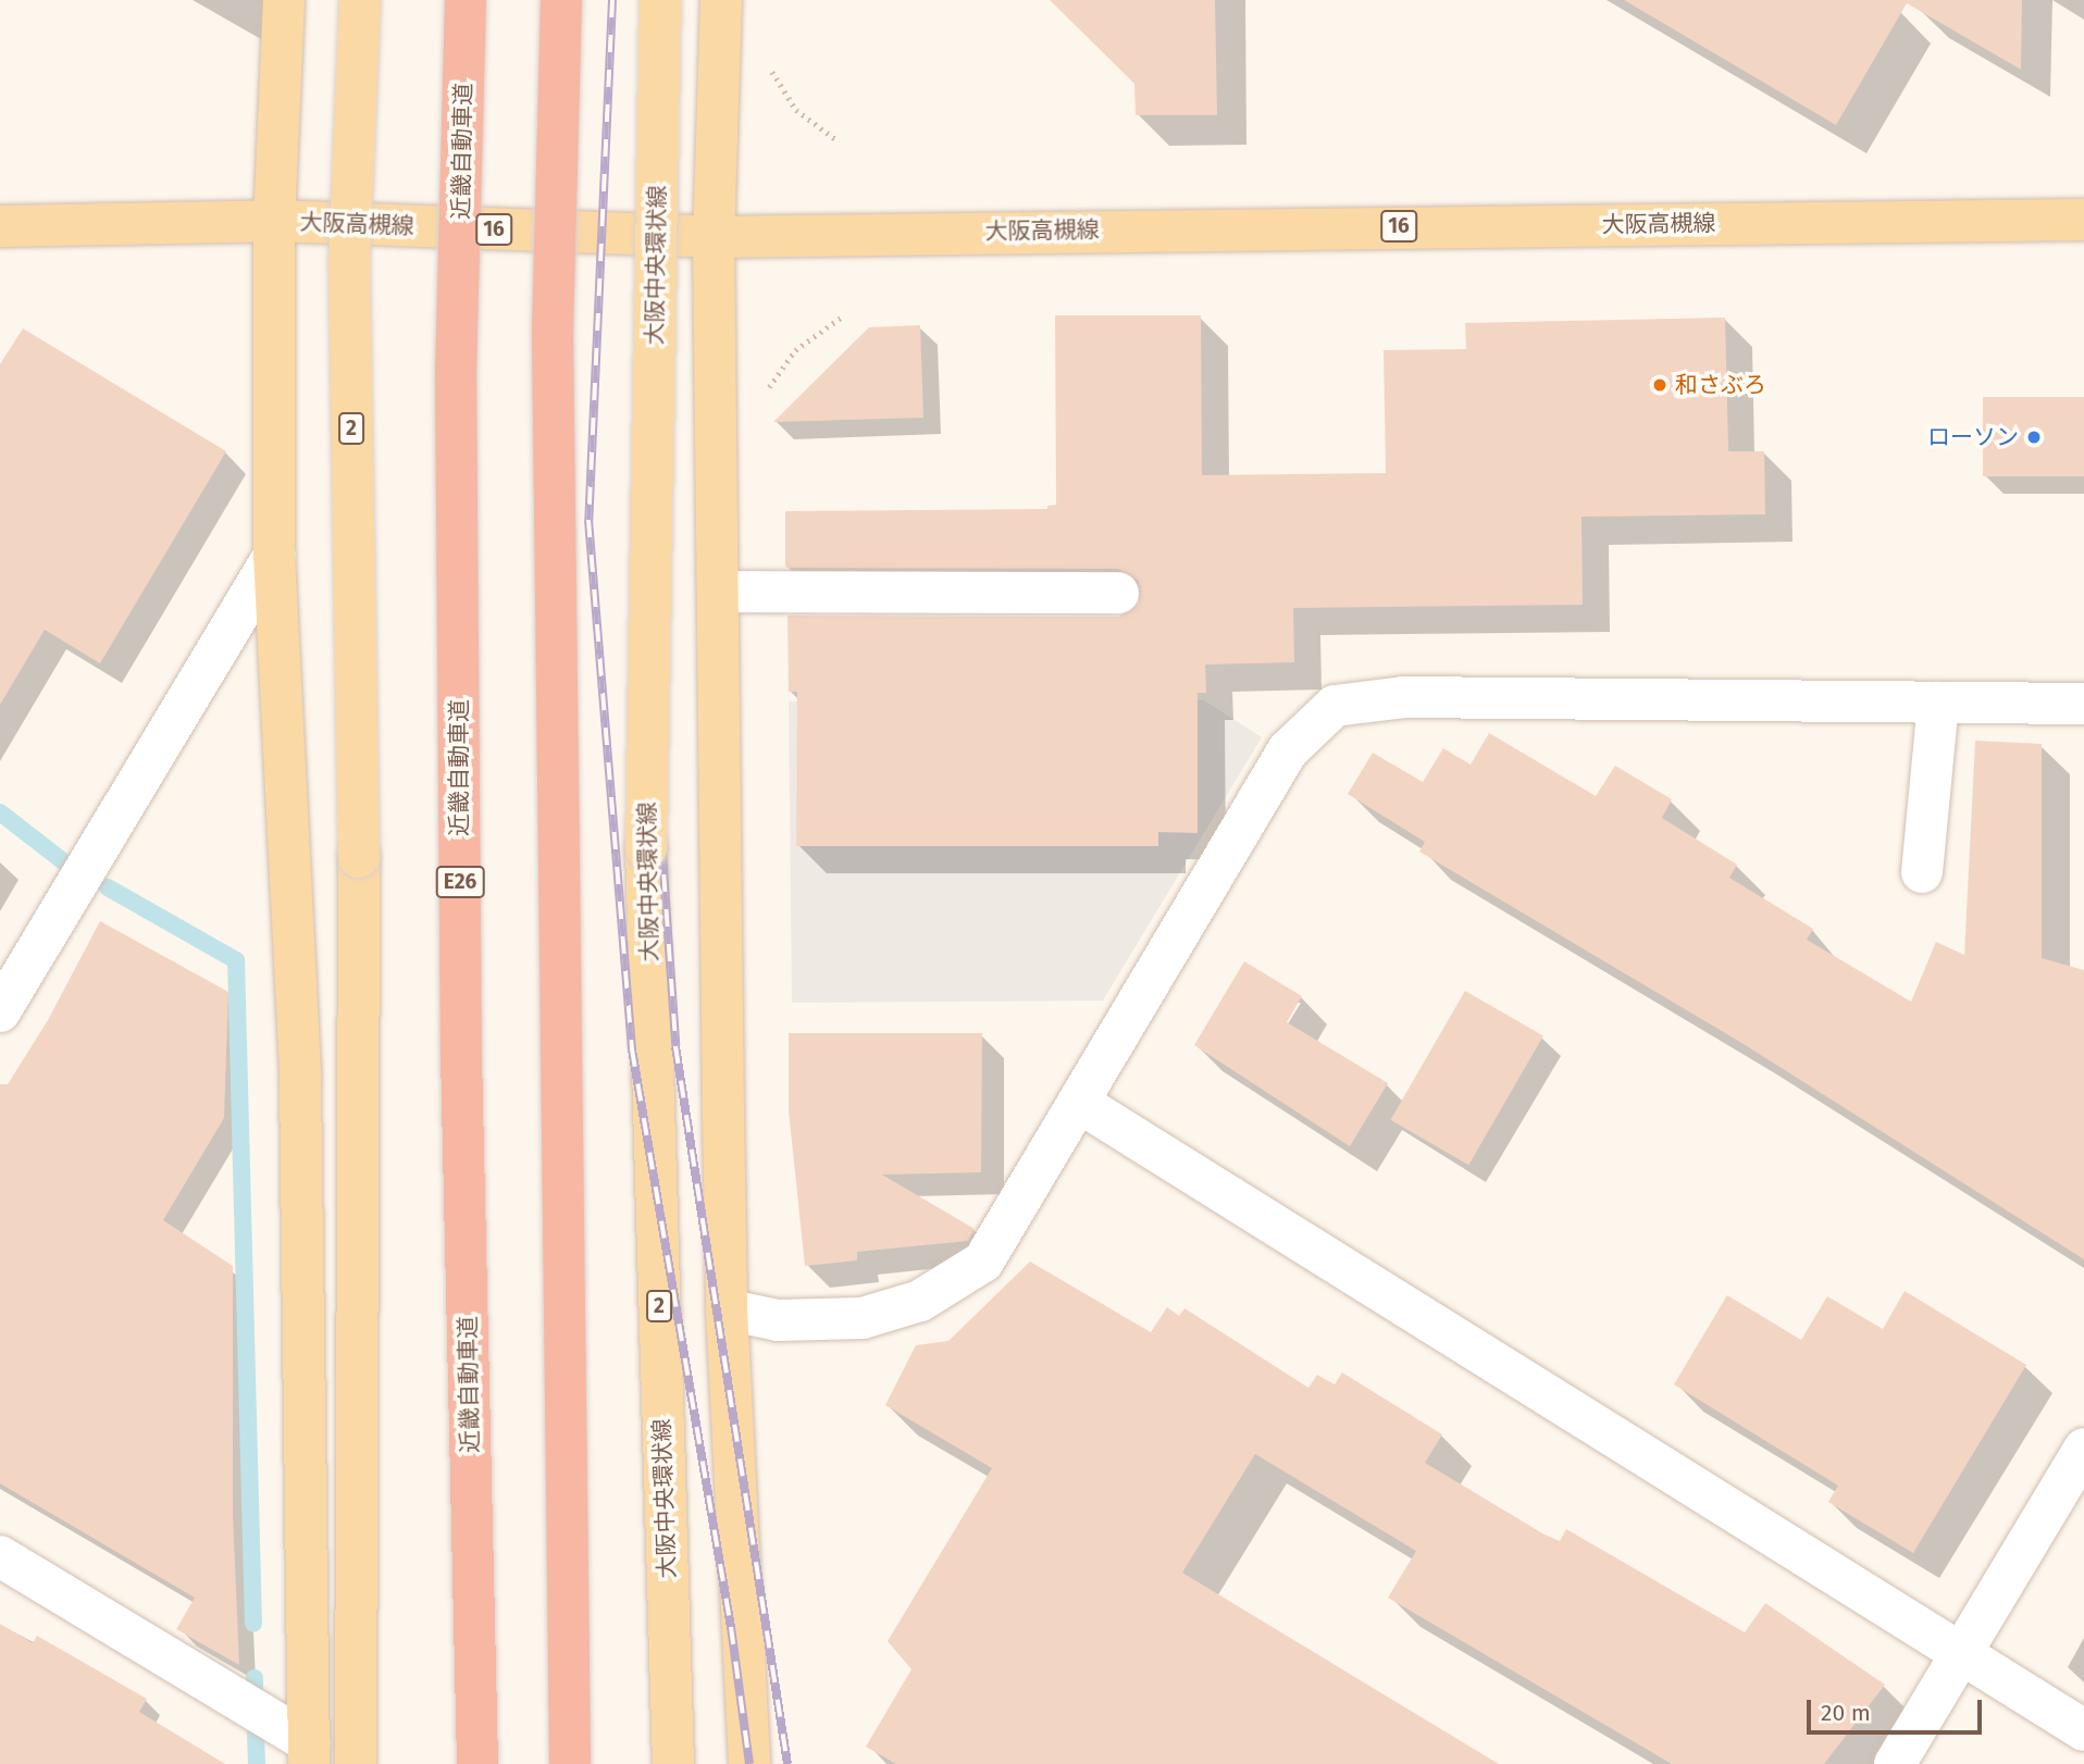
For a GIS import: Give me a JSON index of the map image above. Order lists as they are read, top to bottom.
{
  "streets": {
    "highway": ["近畿自動車道", "E26"],
    "main road": [
      "大阪高槻線",
      "16",
      "大阪中央環状線",
      "2"
    ]
  },
  "places": ["和さぶろ", "ローソン"],
  "scale_bar": "20 m"
}
